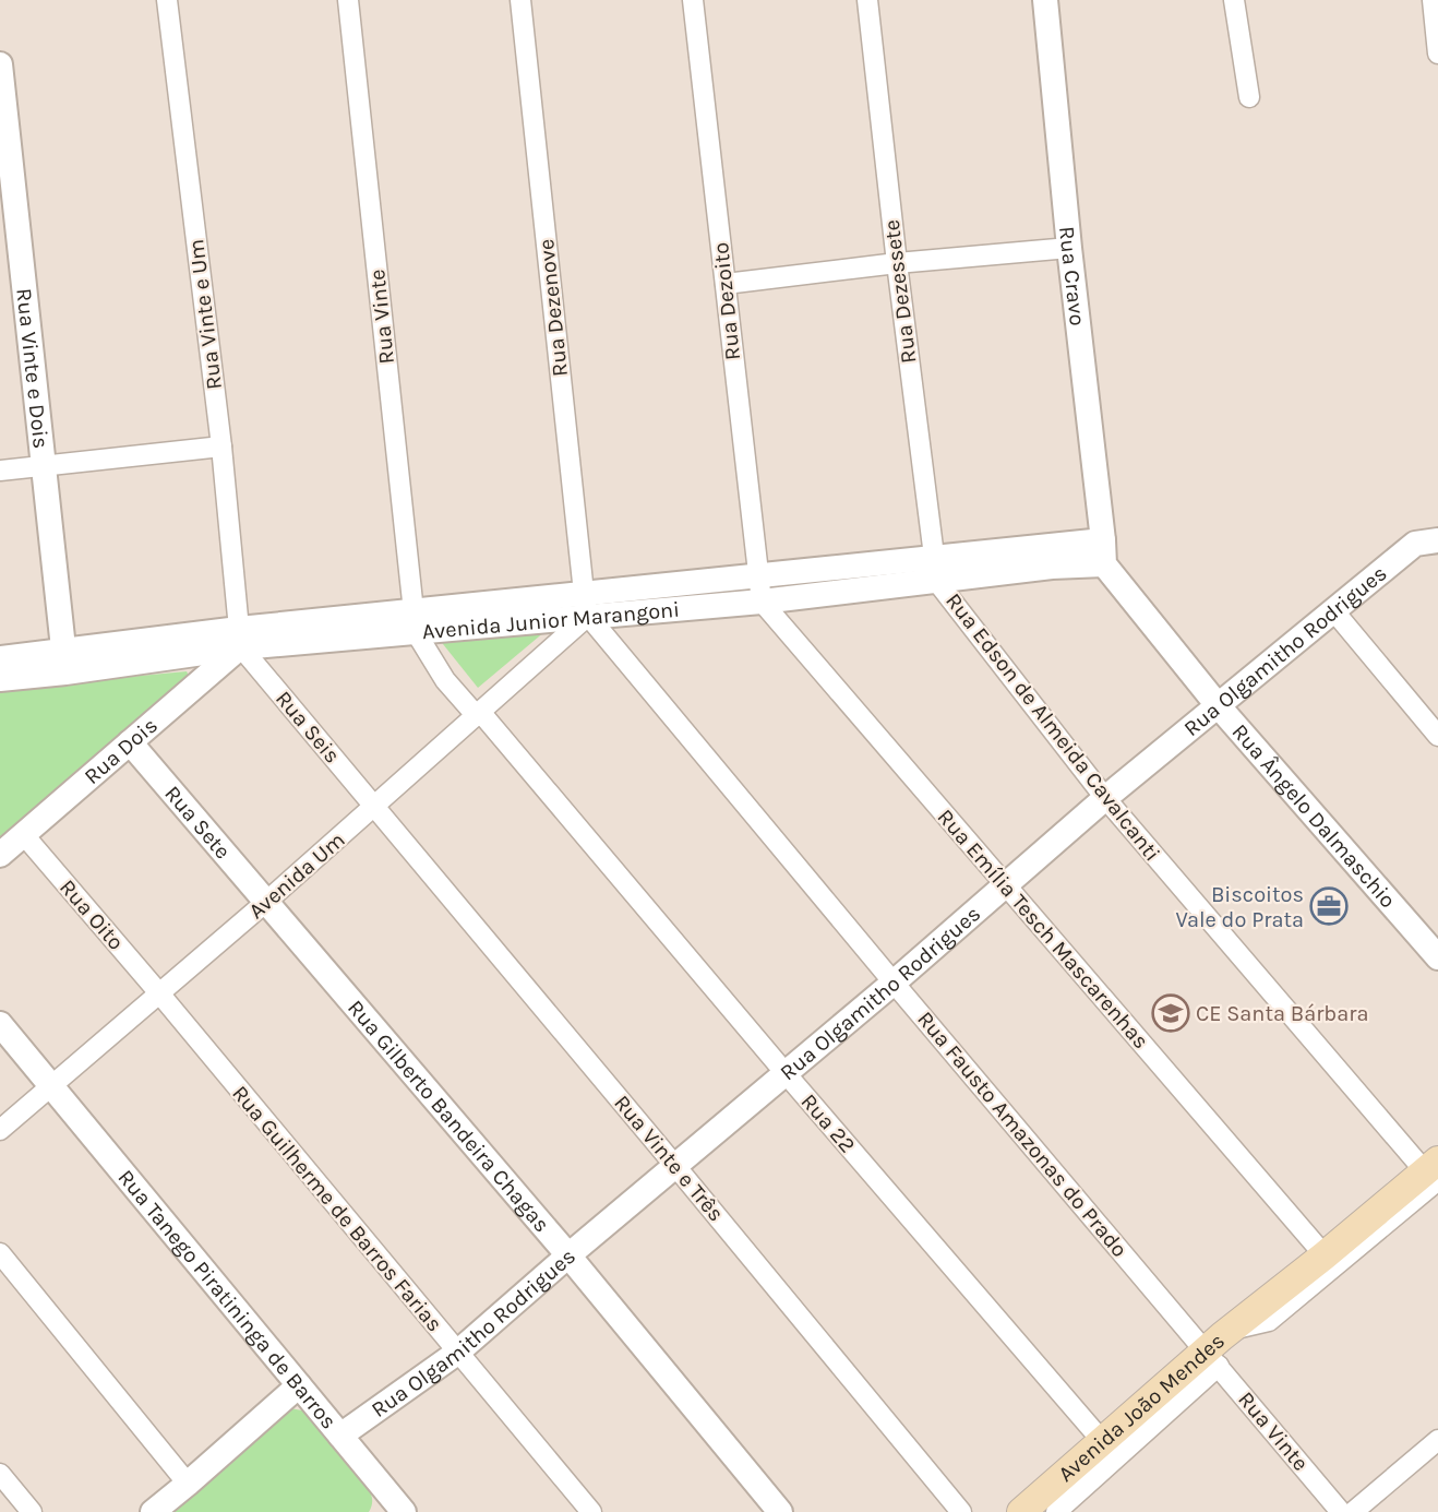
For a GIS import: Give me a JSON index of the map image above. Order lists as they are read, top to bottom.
{
  "streets": {
    "main road": ["Avenida João Mendes"],
    "street": [
      "Rua Cravo",
      "Rua Dezessete",
      "Rua Dezoito",
      "Rua Dezenove",
      "Rua Vinte e Um",
      "Rua Vinte",
      "Rua Vinte e Dois",
      "Avenida Junior Marangoni",
      "Rua Olgamitho Rodrigues",
      "Rua Seis",
      "Rua Edson de Almeida Cavalcanti",
      "Rua Dois",
      "Rua Ângelo Dalmaschio",
      "Rua Sete",
      "Avenida Um",
      "Rua Oito",
      "Rua Emília Tesch Mascarenhas",
      "Rua Gilberto Bandeira Chagas",
      "Rua 22",
      "Rua Fausto Amazonas do Prado",
      "Rua Vinte e Três",
      "Rua Guilherme de Barros Farias",
      "Rua Tanego Piratininga de Barros"
    ]
  },
  "crossings": [
    ["Rua Cravo", "Avenida Junior Marangoni"],
    ["Rua Cravo", "Rua Ângelo Dalmaschio"],
    ["Rua Dezessete", "Avenida Junior Marangoni"],
    ["Rua Dezessete", "Rua Edson de Almeida Cavalcanti"],
    ["Rua Dezoito", "Avenida Junior Marangoni"],
    ["Rua Dezoito", "Rua Emília Tesch Mascarenhas"],
    ["Rua Dezenove", "Avenida Junior Marangoni"],
    ["Rua Dezenove", "Avenida Um"],
    ["Rua Dezenove", "Rua Fausto Amazonas do Prado"],
    ["Rua Vinte e Um", "Avenida Junior Marangoni"],
    ["Rua Vinte e Um", "Rua Seis"],
    ["Rua Vinte e Um", "Rua Dois"],
    ["Rua Vinte", "Avenida Junior Marangoni"],
    ["Rua Vinte", "Rua 22"],
    ["Rua Vinte", "Rua Fausto Amazonas do Prado"],
    ["Rua Vinte", "Avenida João Mendes"],
    ["Rua Vinte e Dois", "Avenida Junior Marangoni"],
    ["Avenida Junior Marangoni", "Rua Seis"],
    ["Avenida Junior Marangoni", "Rua Edson de Almeida Cavalcanti"],
    ["Avenida Junior Marangoni", "Rua Dois"],
    ["Avenida Junior Marangoni", "Rua Ângelo Dalmaschio"],
    ["Avenida Junior Marangoni", "Avenida Um"],
    ["Avenida Junior Marangoni", "Rua Emília Tesch Mascarenhas"],
    ["Avenida Junior Marangoni", "Rua 22"],
    ["Avenida Junior Marangoni", "Rua Fausto Amazonas do Prado"],
    ["Rua Olgamitho Rodrigues", "Rua Edson de Almeida Cavalcanti"],
    ["Rua Olgamitho Rodrigues", "Rua Ângelo Dalmaschio"],
    ["Rua Olgamitho Rodrigues", "Rua Emília Tesch Mascarenhas"],
    ["Rua Olgamitho Rodrigues", "Rua Gilberto Bandeira Chagas"],
    ["Rua Olgamitho Rodrigues", "Rua 22"],
    ["Rua Olgamitho Rodrigues", "Rua Fausto Amazonas do Prado"],
    ["Rua Olgamitho Rodrigues", "Rua Vinte e Três"],
    ["Rua Olgamitho Rodrigues", "Rua Guilherme de Barros Farias"],
    ["Rua Olgamitho Rodrigues", "Rua Tanego Piratininga de Barros"],
    ["Rua Seis", "Rua Dois"],
    ["Rua Seis", "Avenida Um"],
    ["Rua Seis", "Rua Vinte e Três"],
    ["Rua Edson de Almeida Cavalcanti", "Avenida João Mendes"],
    ["Rua Dois", "Rua Sete"],
    ["Rua Dois", "Rua Oito"],
    ["Rua Sete", "Avenida Um"],
    ["Rua Sete", "Rua Gilberto Bandeira Chagas"],
    ["Avenida Um", "Rua Oito"],
    ["Avenida Um", "Rua Gilberto Bandeira Chagas"],
    ["Avenida Um", "Rua 22"],
    ["Avenida Um", "Rua Fausto Amazonas do Prado"],
    ["Avenida Um", "Rua Vinte e Três"],
    ["Avenida Um", "Rua Guilherme de Barros Farias"],
    ["Avenida Um", "Rua Tanego Piratininga de Barros"],
    ["Rua Oito", "Rua Guilherme de Barros Farias"],
    ["Rua Emília Tesch Mascarenhas", "Avenida João Mendes"],
    ["Rua 22", "Avenida João Mendes"],
    ["Rua Fausto Amazonas do Prado", "Avenida João Mendes"]
  ],
  "places": {
    "office": ["Biscoitos Vale do Prata"],
    "school or university": ["CE Santa Bárbara"]
  }
}
